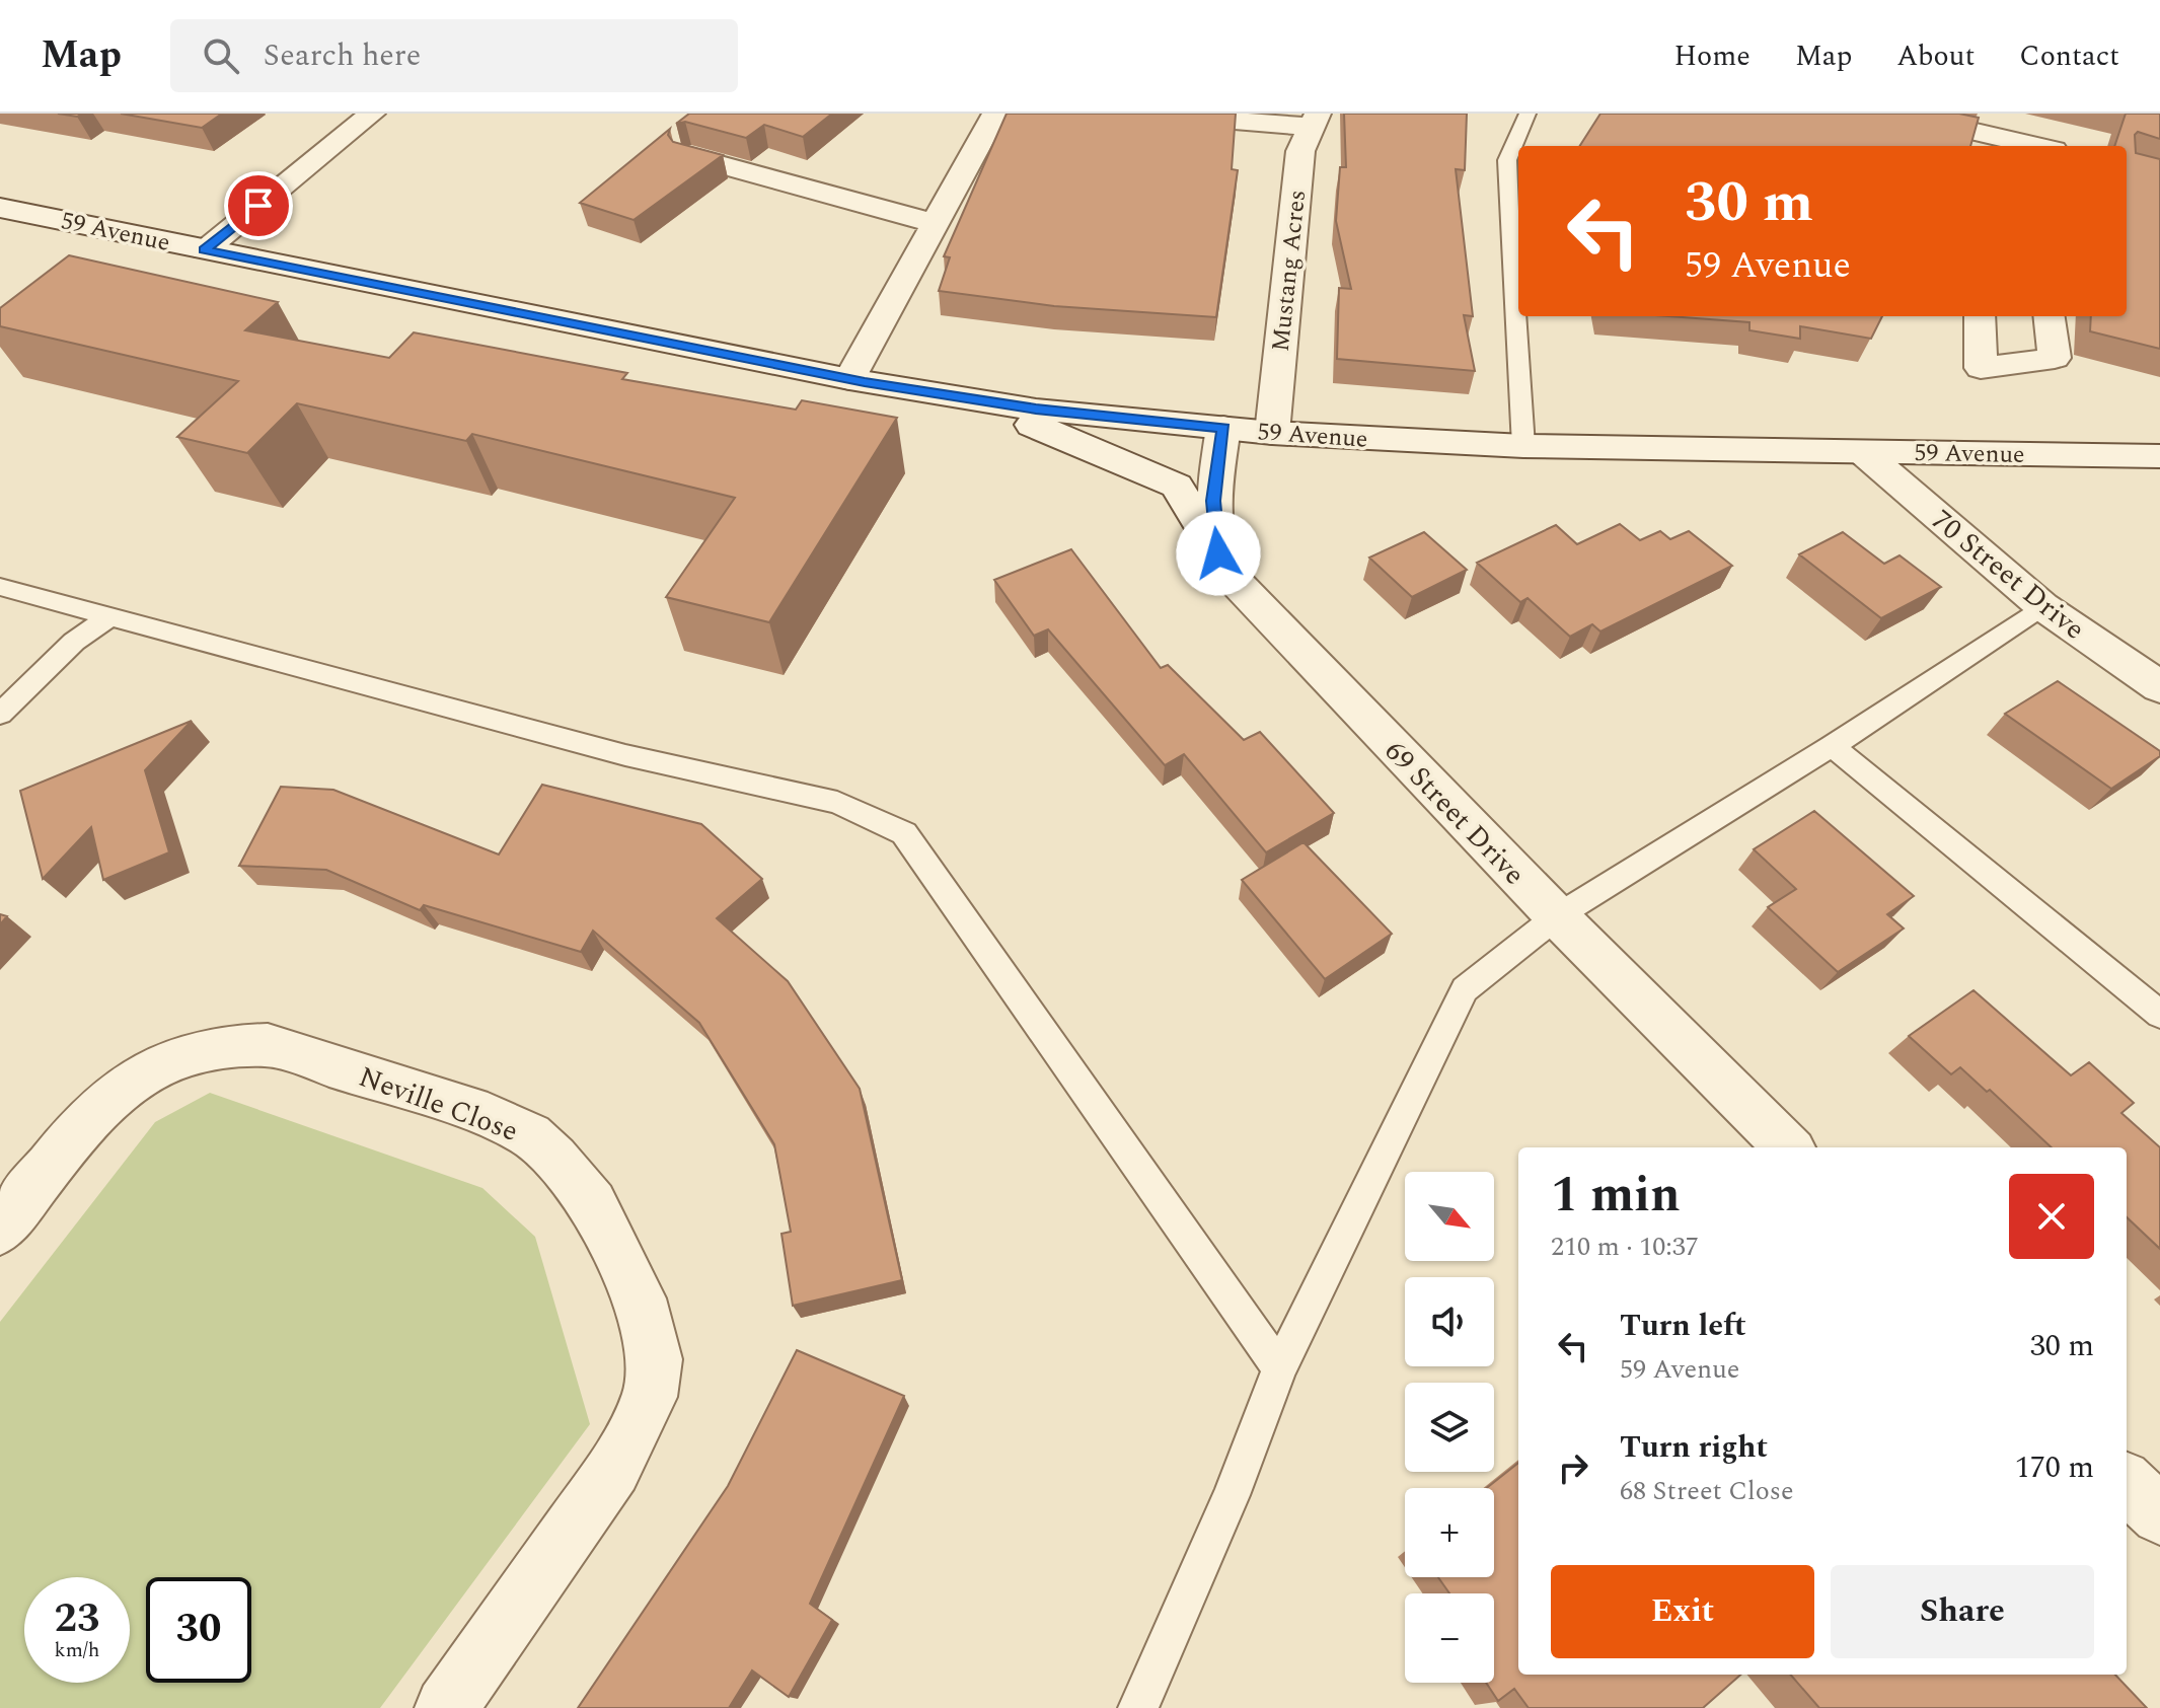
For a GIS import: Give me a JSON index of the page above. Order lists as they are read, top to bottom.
{
  "streets": {
    "street": [
      "59 Avenue",
      "Mustang Acres",
      "70 Street Drive",
      "69 Street Drive",
      "Neville Close"
    ]
  },
  "crossings": [
    ["59 Avenue", "Mustang Acres"],
    ["59 Avenue", "70 Street Drive"],
    ["59 Avenue", "69 Street Drive"]
  ],
  "north": "bottom right",
  "page": {
    "header": "Map",
    "search": "Search here",
    "nav": [
      "Home",
      "Map",
      "About",
      "Contact"
    ],
    "turn": ["30 m", "59 Avenue"],
    "heading": ["1 min", "210 m · 10:37"],
    "map_buttons": ["+", "−"],
    "list": [
      {
        "name": "Turn left",
        "note": "59 Avenue",
        "value": "30 m"
      },
      {
        "name": "Turn right",
        "note": "68 Street Close",
        "value": "170 m"
      }
    ],
    "buttons": ["Exit", "Share"],
    "speed": "23 km/h",
    "limit": "30"
  }
}
